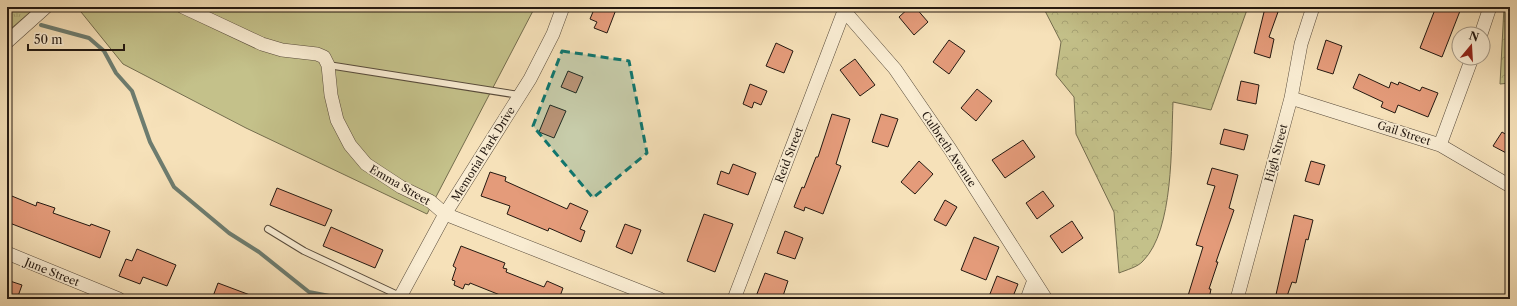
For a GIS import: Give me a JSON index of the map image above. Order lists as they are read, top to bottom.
{
  "streets": {
    "street": [
      "Gail Street",
      "Culbreth Avenue",
      "High Street",
      "Memorial Park Drive",
      "Reid Street",
      "Emma Street",
      "June Street"
    ]
  },
  "crossings": [
    ["Gail Street", "High Street"],
    ["Culbreth Avenue", "Reid Street"],
    ["Memorial Park Drive", "Emma Street"]
  ],
  "scale_bar": "50 m",
  "north": "top"
}
